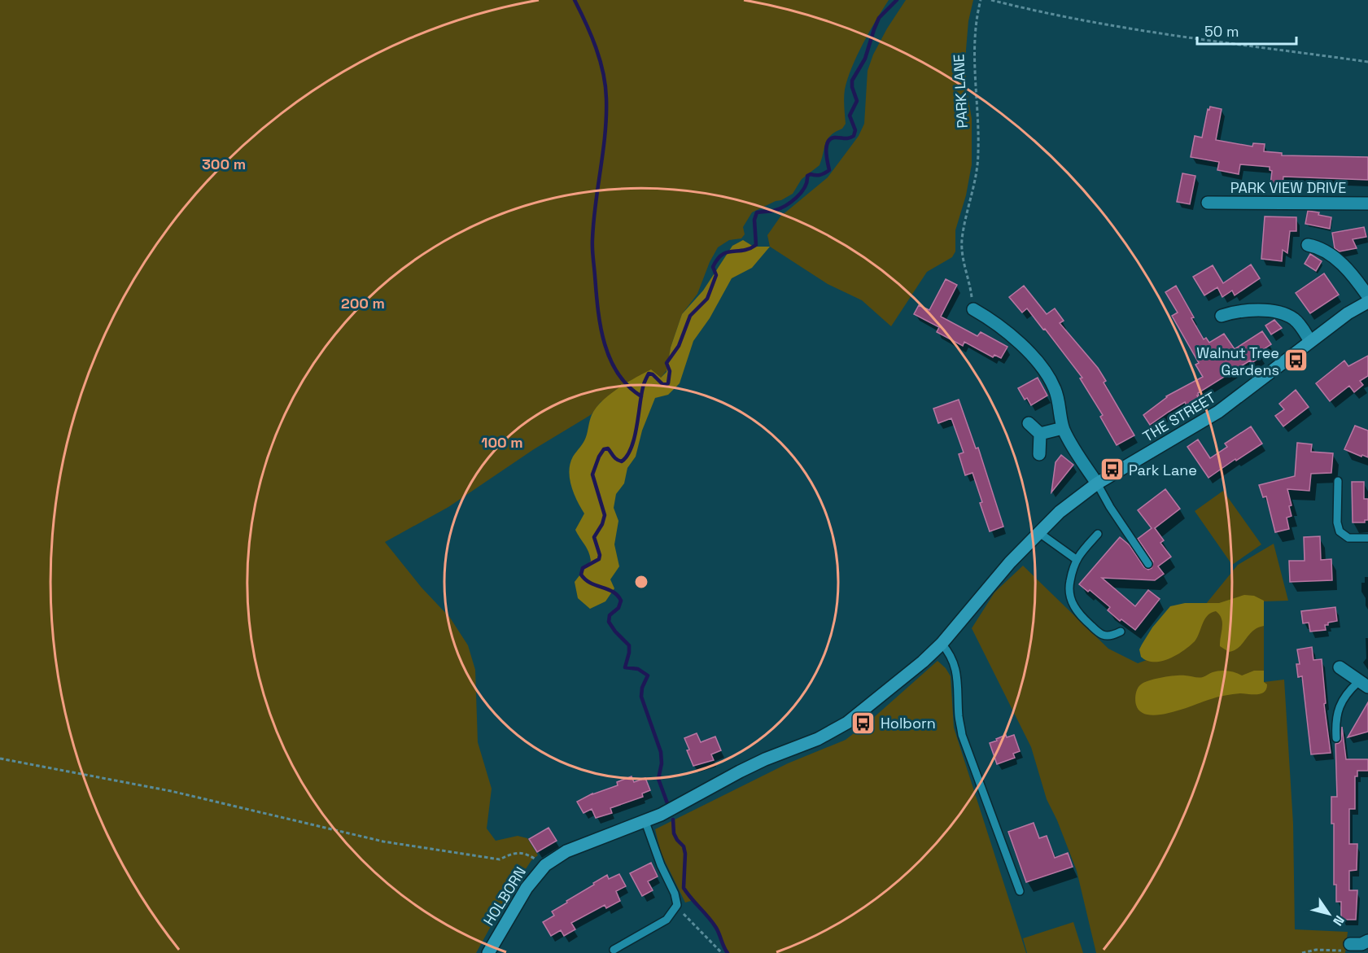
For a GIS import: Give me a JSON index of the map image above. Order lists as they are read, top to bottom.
{
  "streets": {
    "street": ["PARK VIEW DRIVE", "THE STREET", "HOLBORN"],
    "path": ["PARK LANE"]
  },
  "crossings": [
    ["THE STREET", "HOLBORN"]
  ],
  "places": {
    "bus stop": ["Walnut Tree Gardens", "Park Lane", "Holborn"]
  },
  "scale_bar": "50 m",
  "north": "bottom right",
  "rings": ["300 m", "200 m", "100 m"]
}
